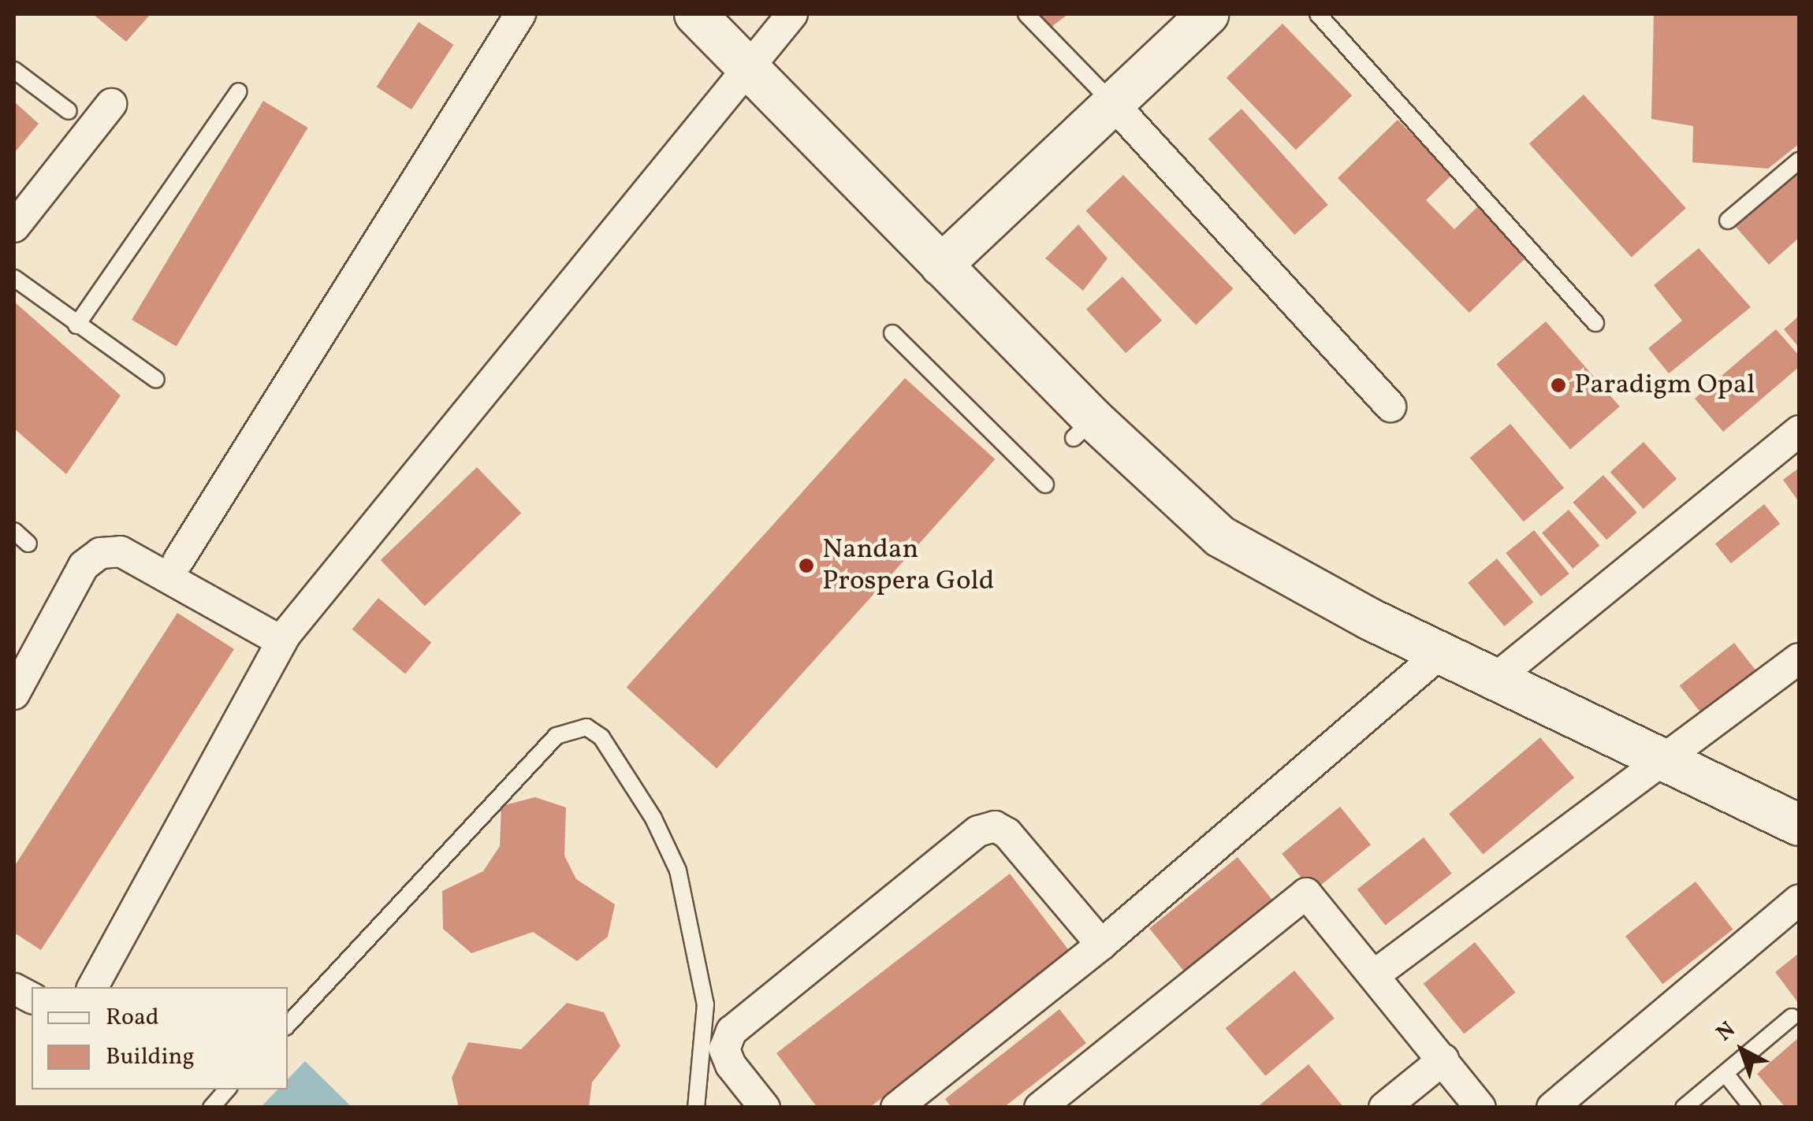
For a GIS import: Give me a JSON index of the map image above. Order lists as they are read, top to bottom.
{
  "places": ["Paradigm Opal", "Nandan Prospera Gold"],
  "legend": ["Road", "Building"],
  "north": "top left"
}
